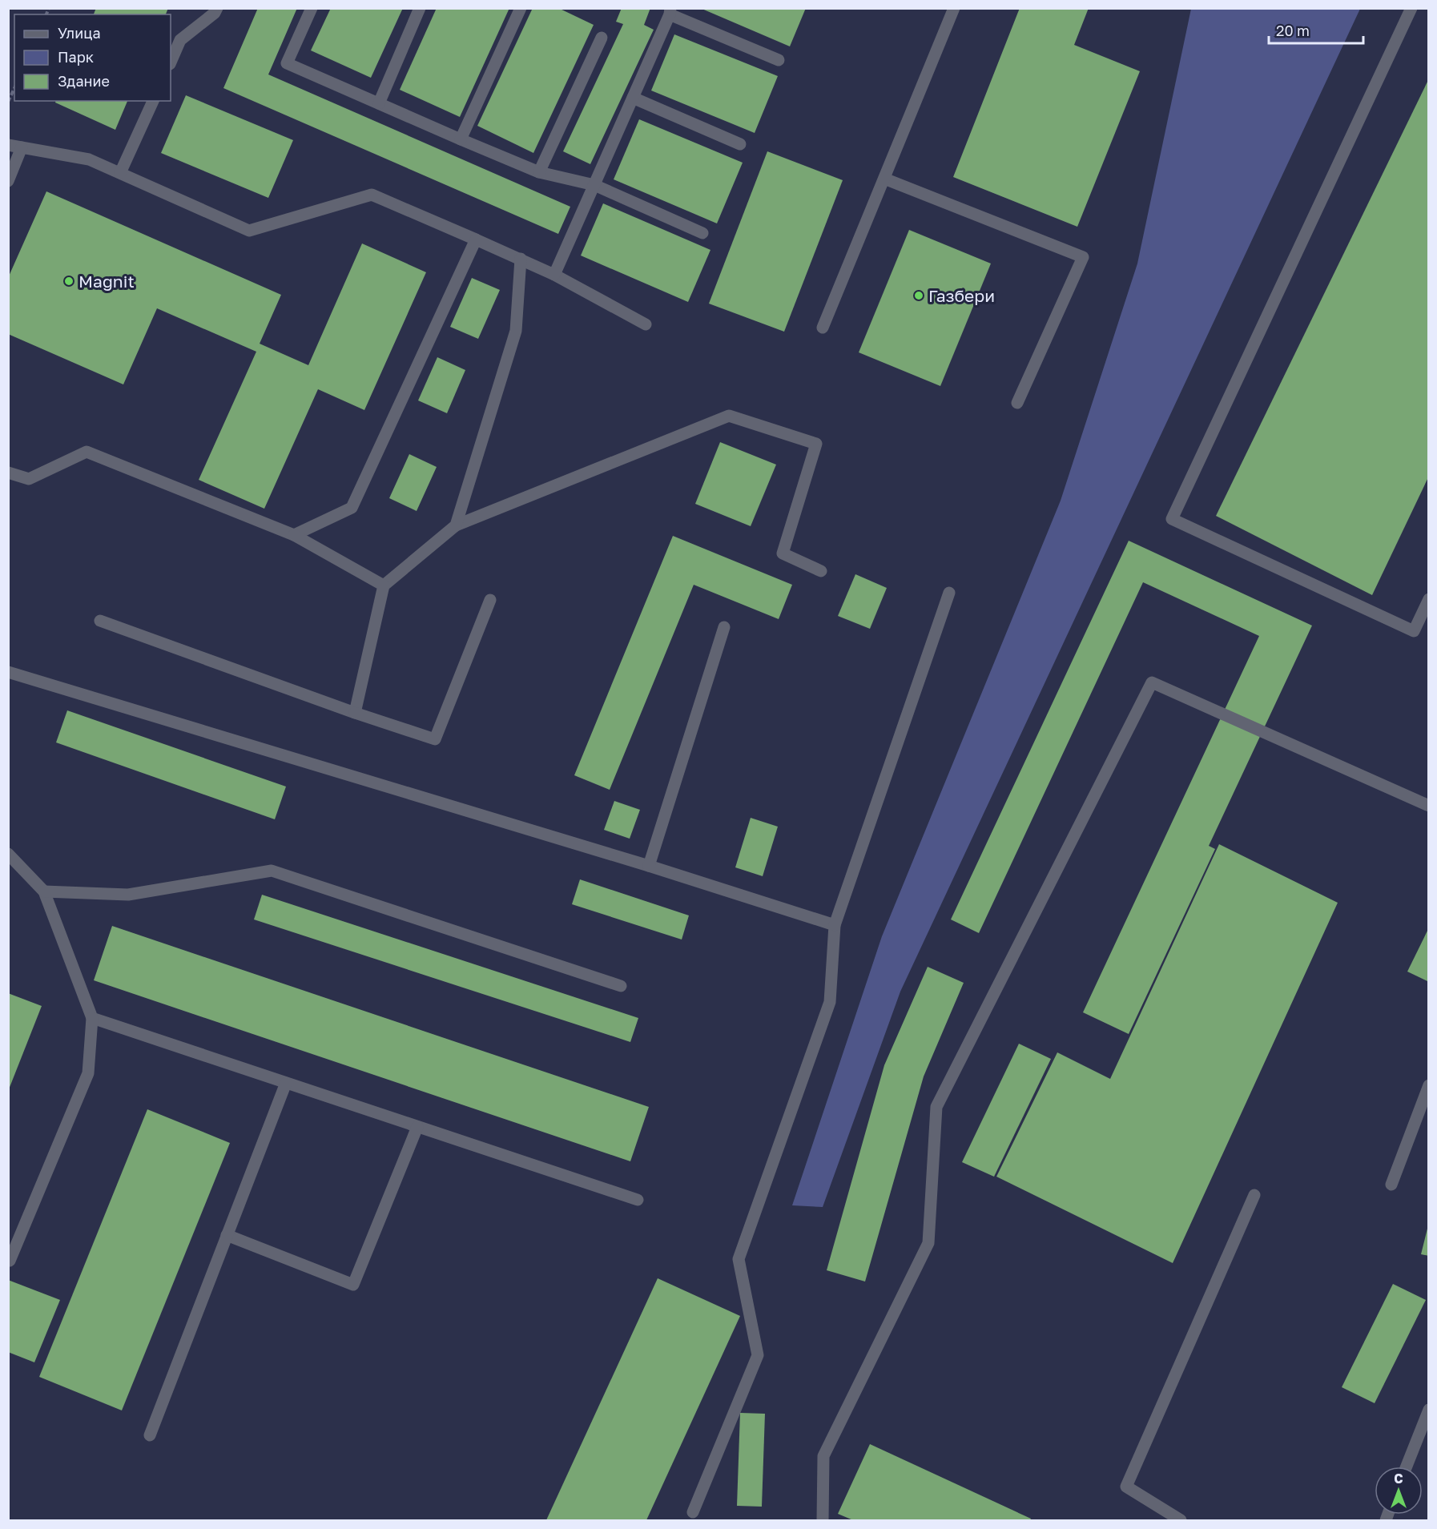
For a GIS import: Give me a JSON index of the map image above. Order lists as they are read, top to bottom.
{
  "places": ["Magnit", "Газбери"],
  "legend": ["Улица", "Парк", "Здание"],
  "scale_bar": "20 m",
  "north": "top"
}
